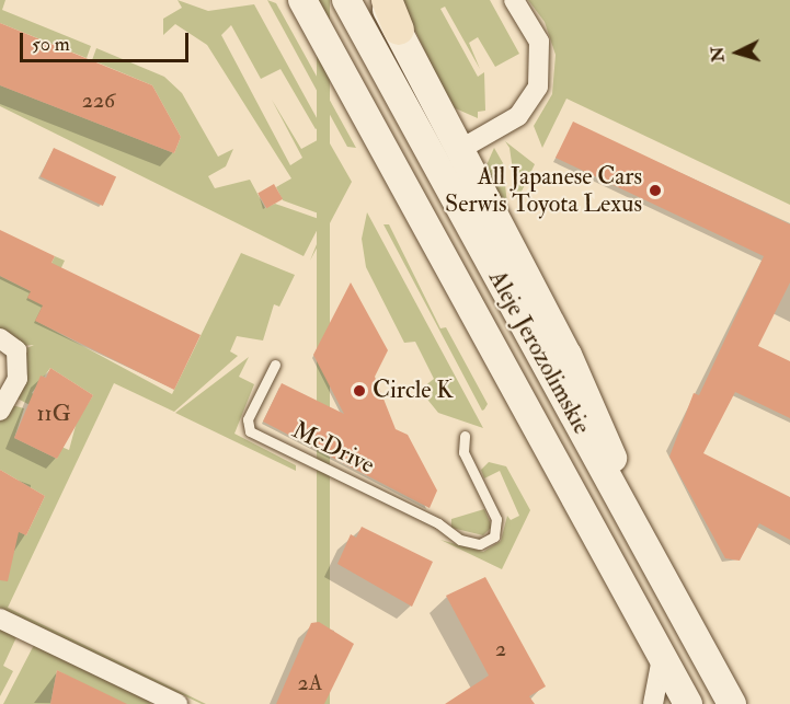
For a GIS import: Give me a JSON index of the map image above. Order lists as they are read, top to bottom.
{
  "streets": {
    "main road": ["Aleje Jerozolimskie"],
    "lane": ["McDrive"]
  },
  "places": ["All Japanese Cars Serwis Toyota Lexus", "Circle K"],
  "house_numbers": [
    "226",
    "11G",
    "2",
    "2A"
  ],
  "scale_bar": "50 m",
  "north": "left"
}
